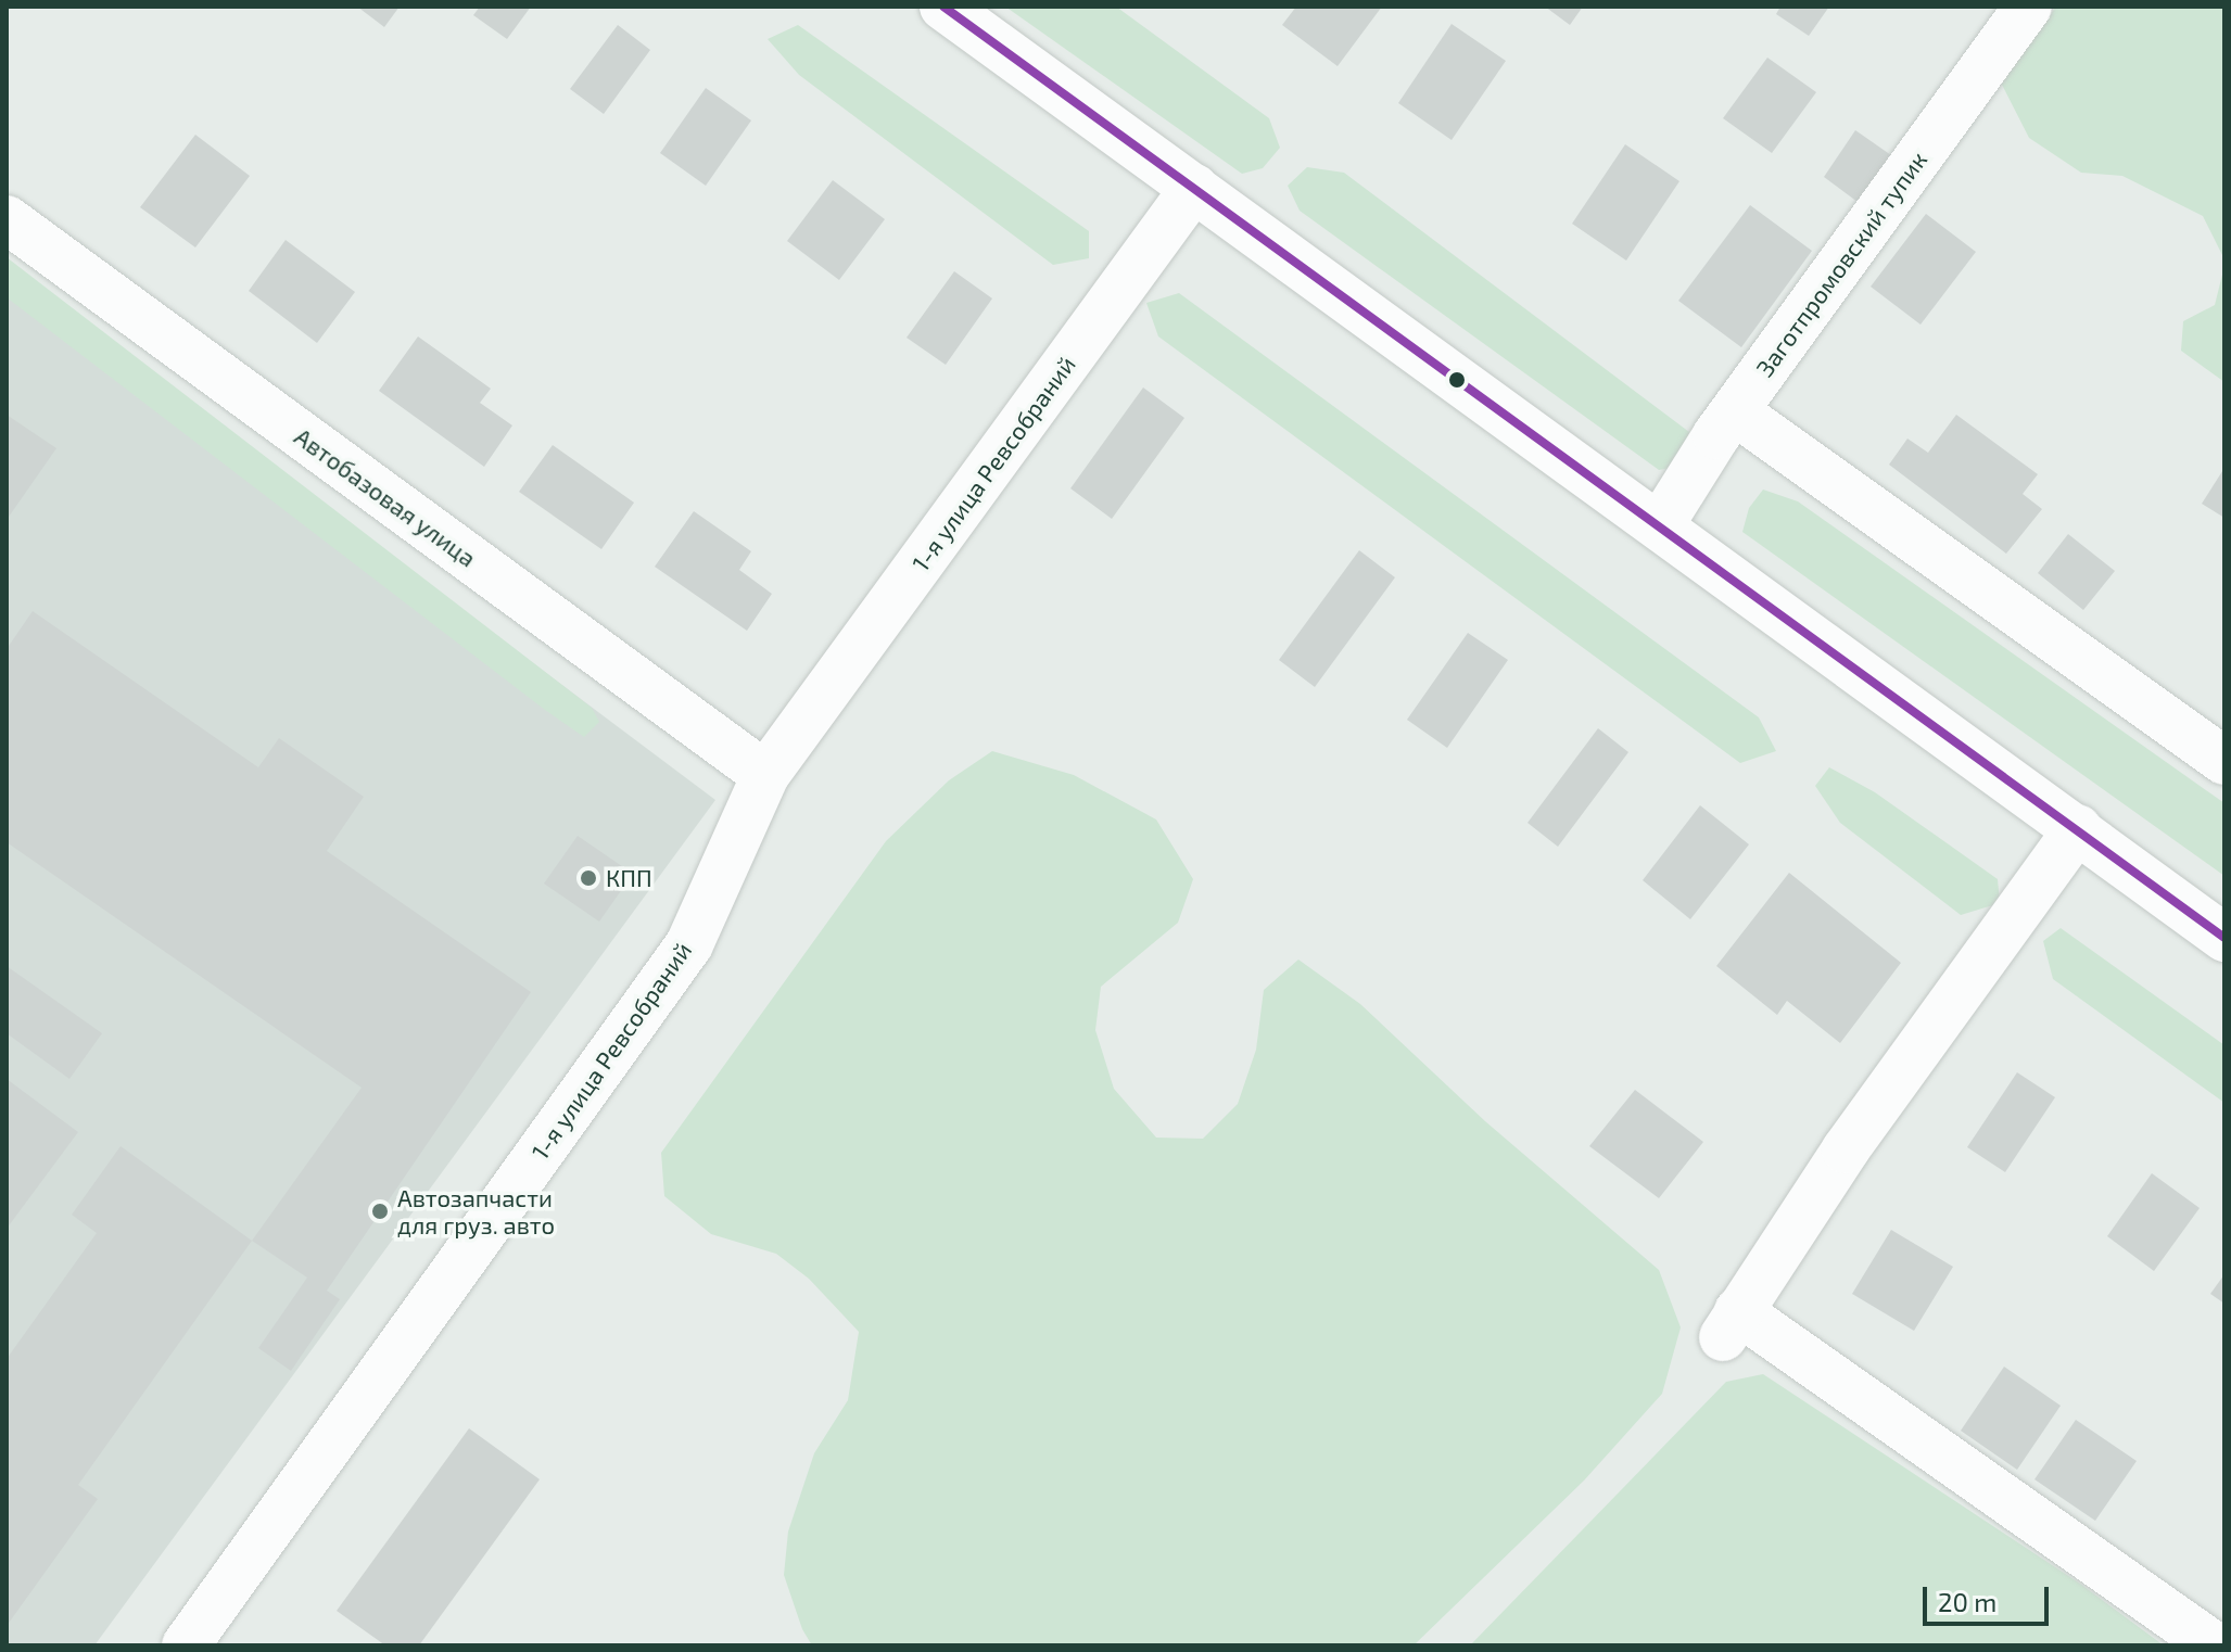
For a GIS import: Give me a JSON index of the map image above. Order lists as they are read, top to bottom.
{
  "streets": {
    "street": ["Заготпромовский тупик", "1-я улица Ревсобраний", "Автобазовая улица"]
  },
  "crossings": [
    ["1-я улица Ревсобраний", "Автобазовая улица"]
  ],
  "places": ["КПП", "Автозапчасти для груз. авто"],
  "scale_bar": "20 m"
}
